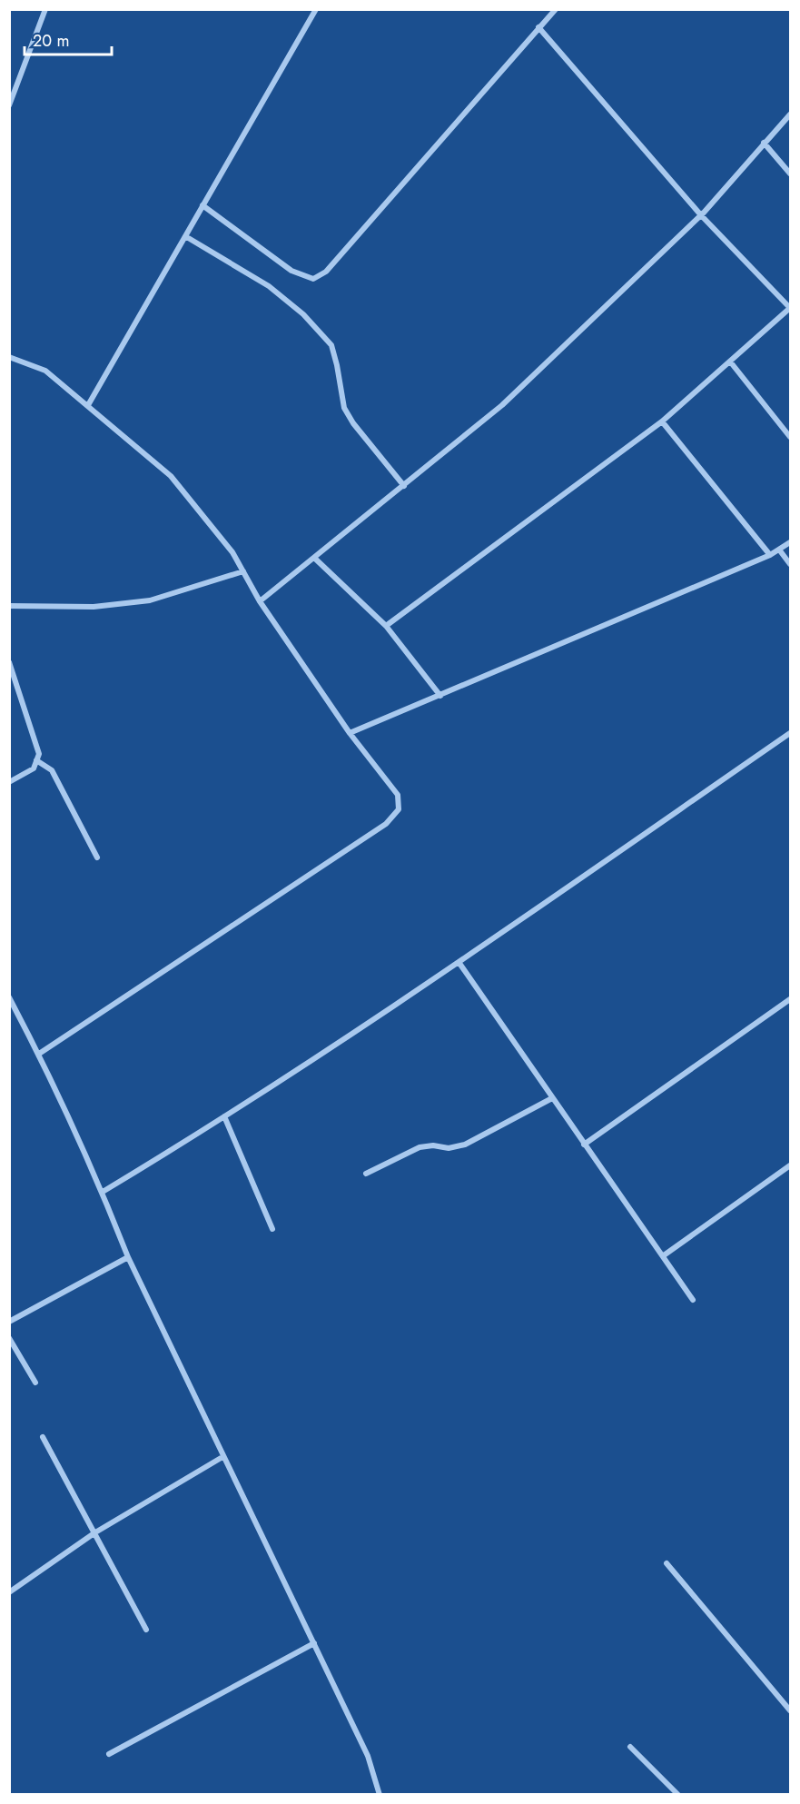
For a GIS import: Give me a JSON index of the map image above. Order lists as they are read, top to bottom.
{
  "scale_bar": "20 m"
}
